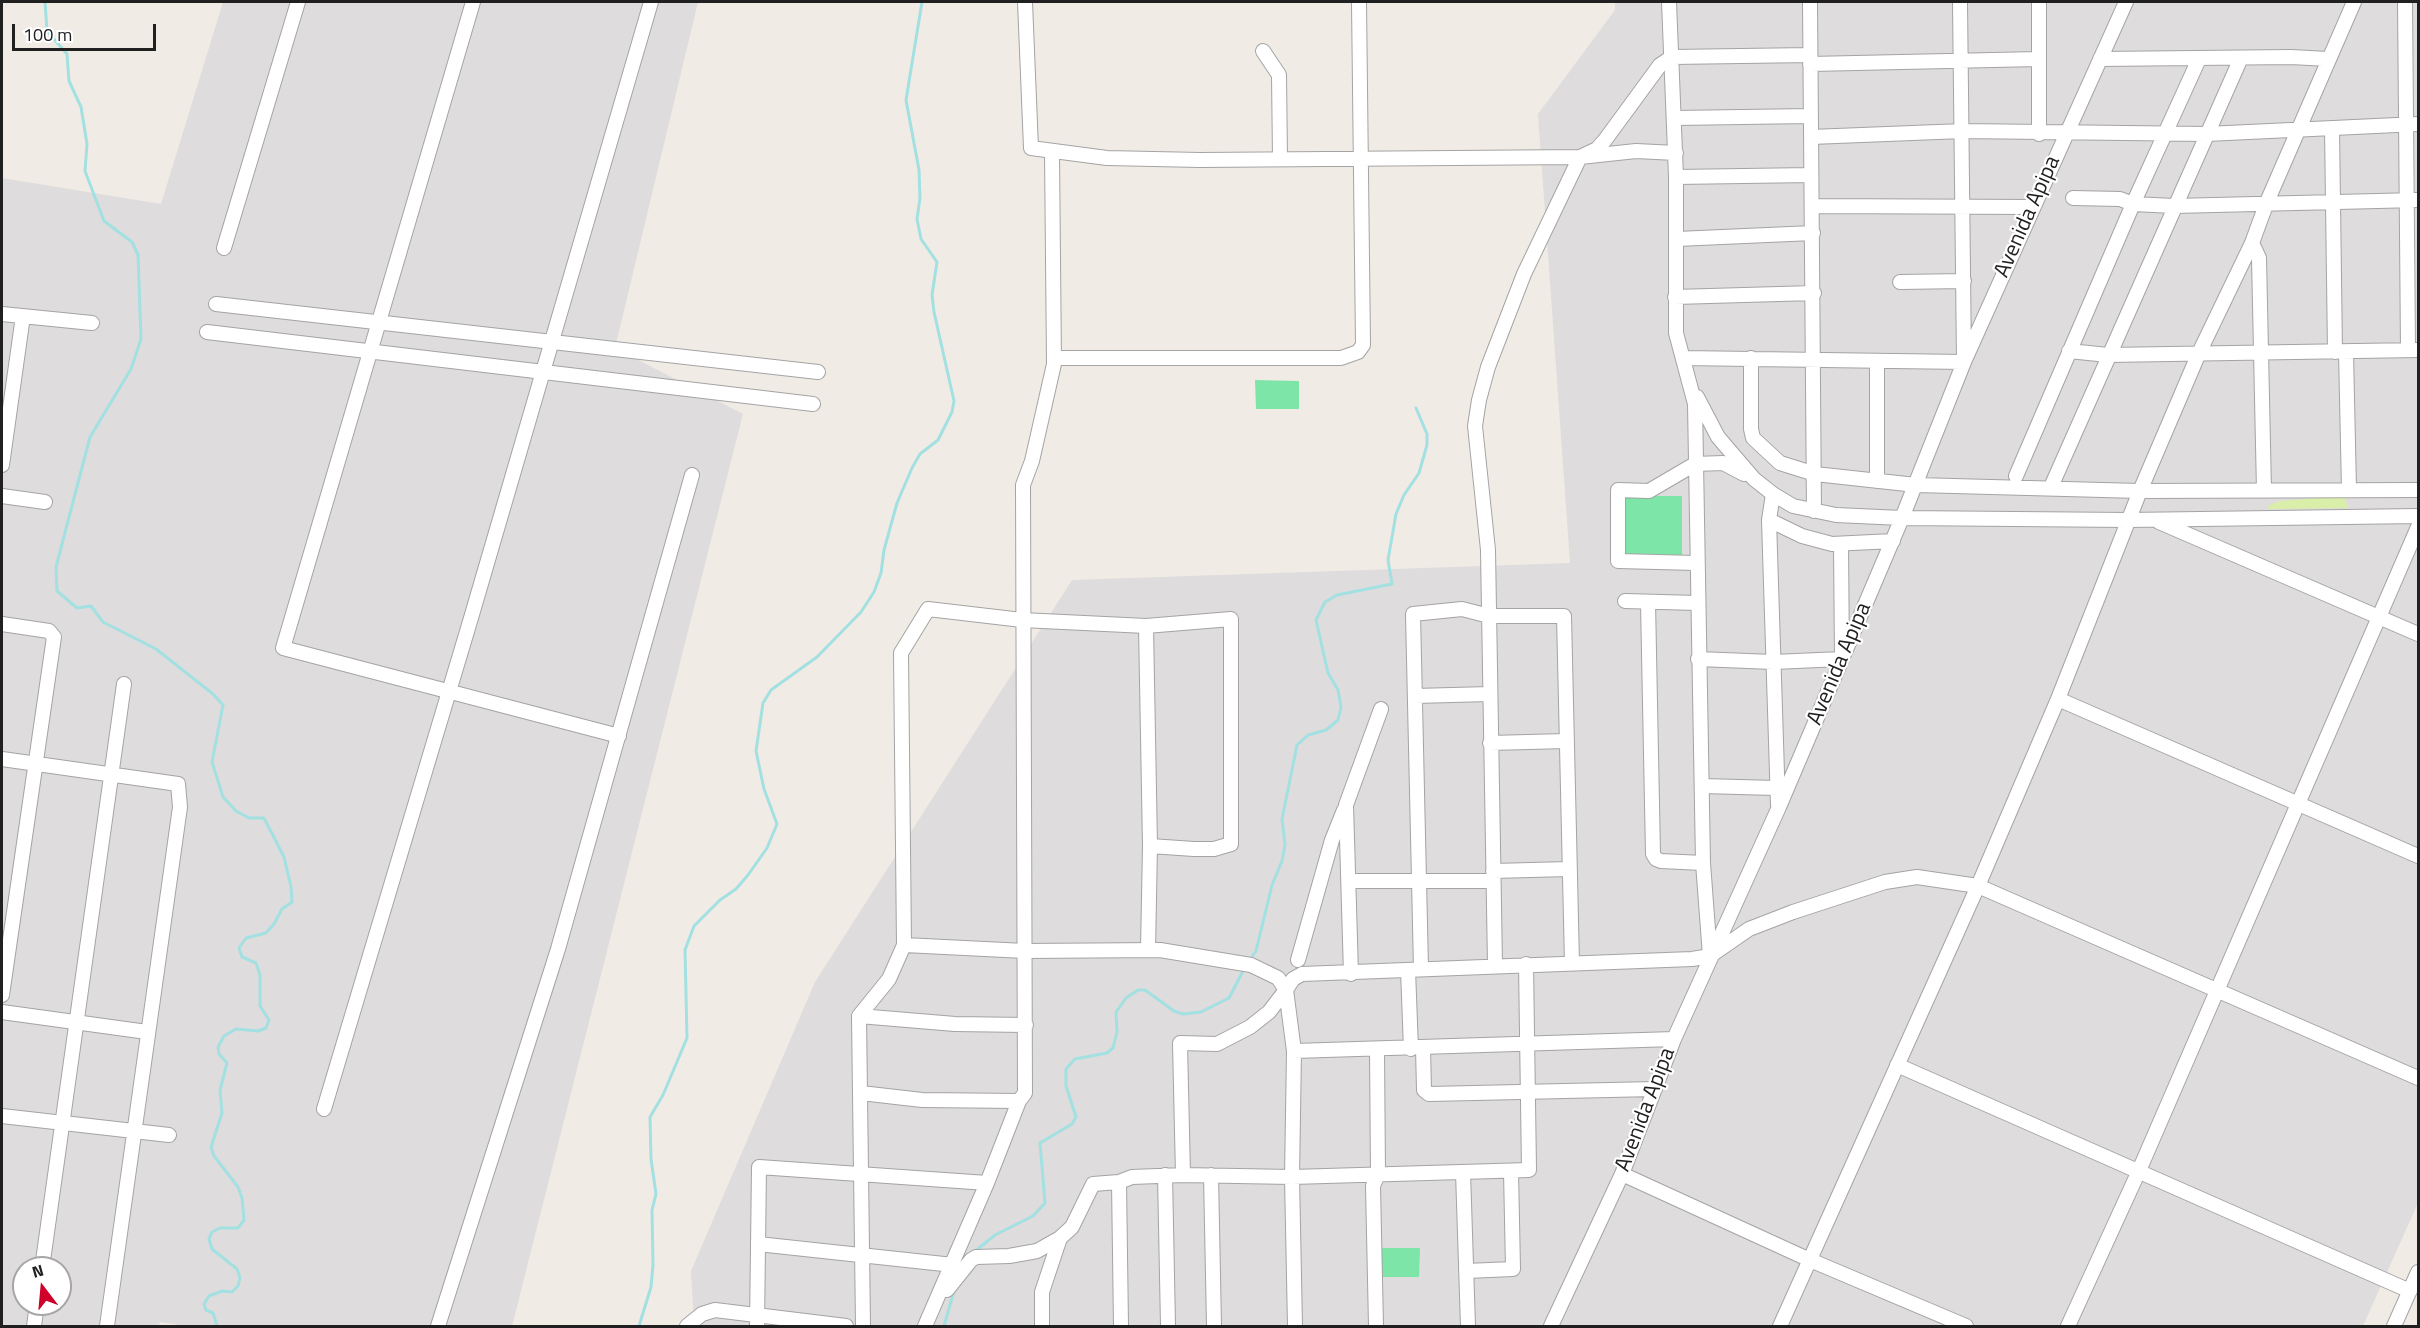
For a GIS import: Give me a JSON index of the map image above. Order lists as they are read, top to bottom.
{
  "streets": {
    "street": ["Avenida Apipa"]
  },
  "scale_bar": "100 m",
  "north": "top"
}
